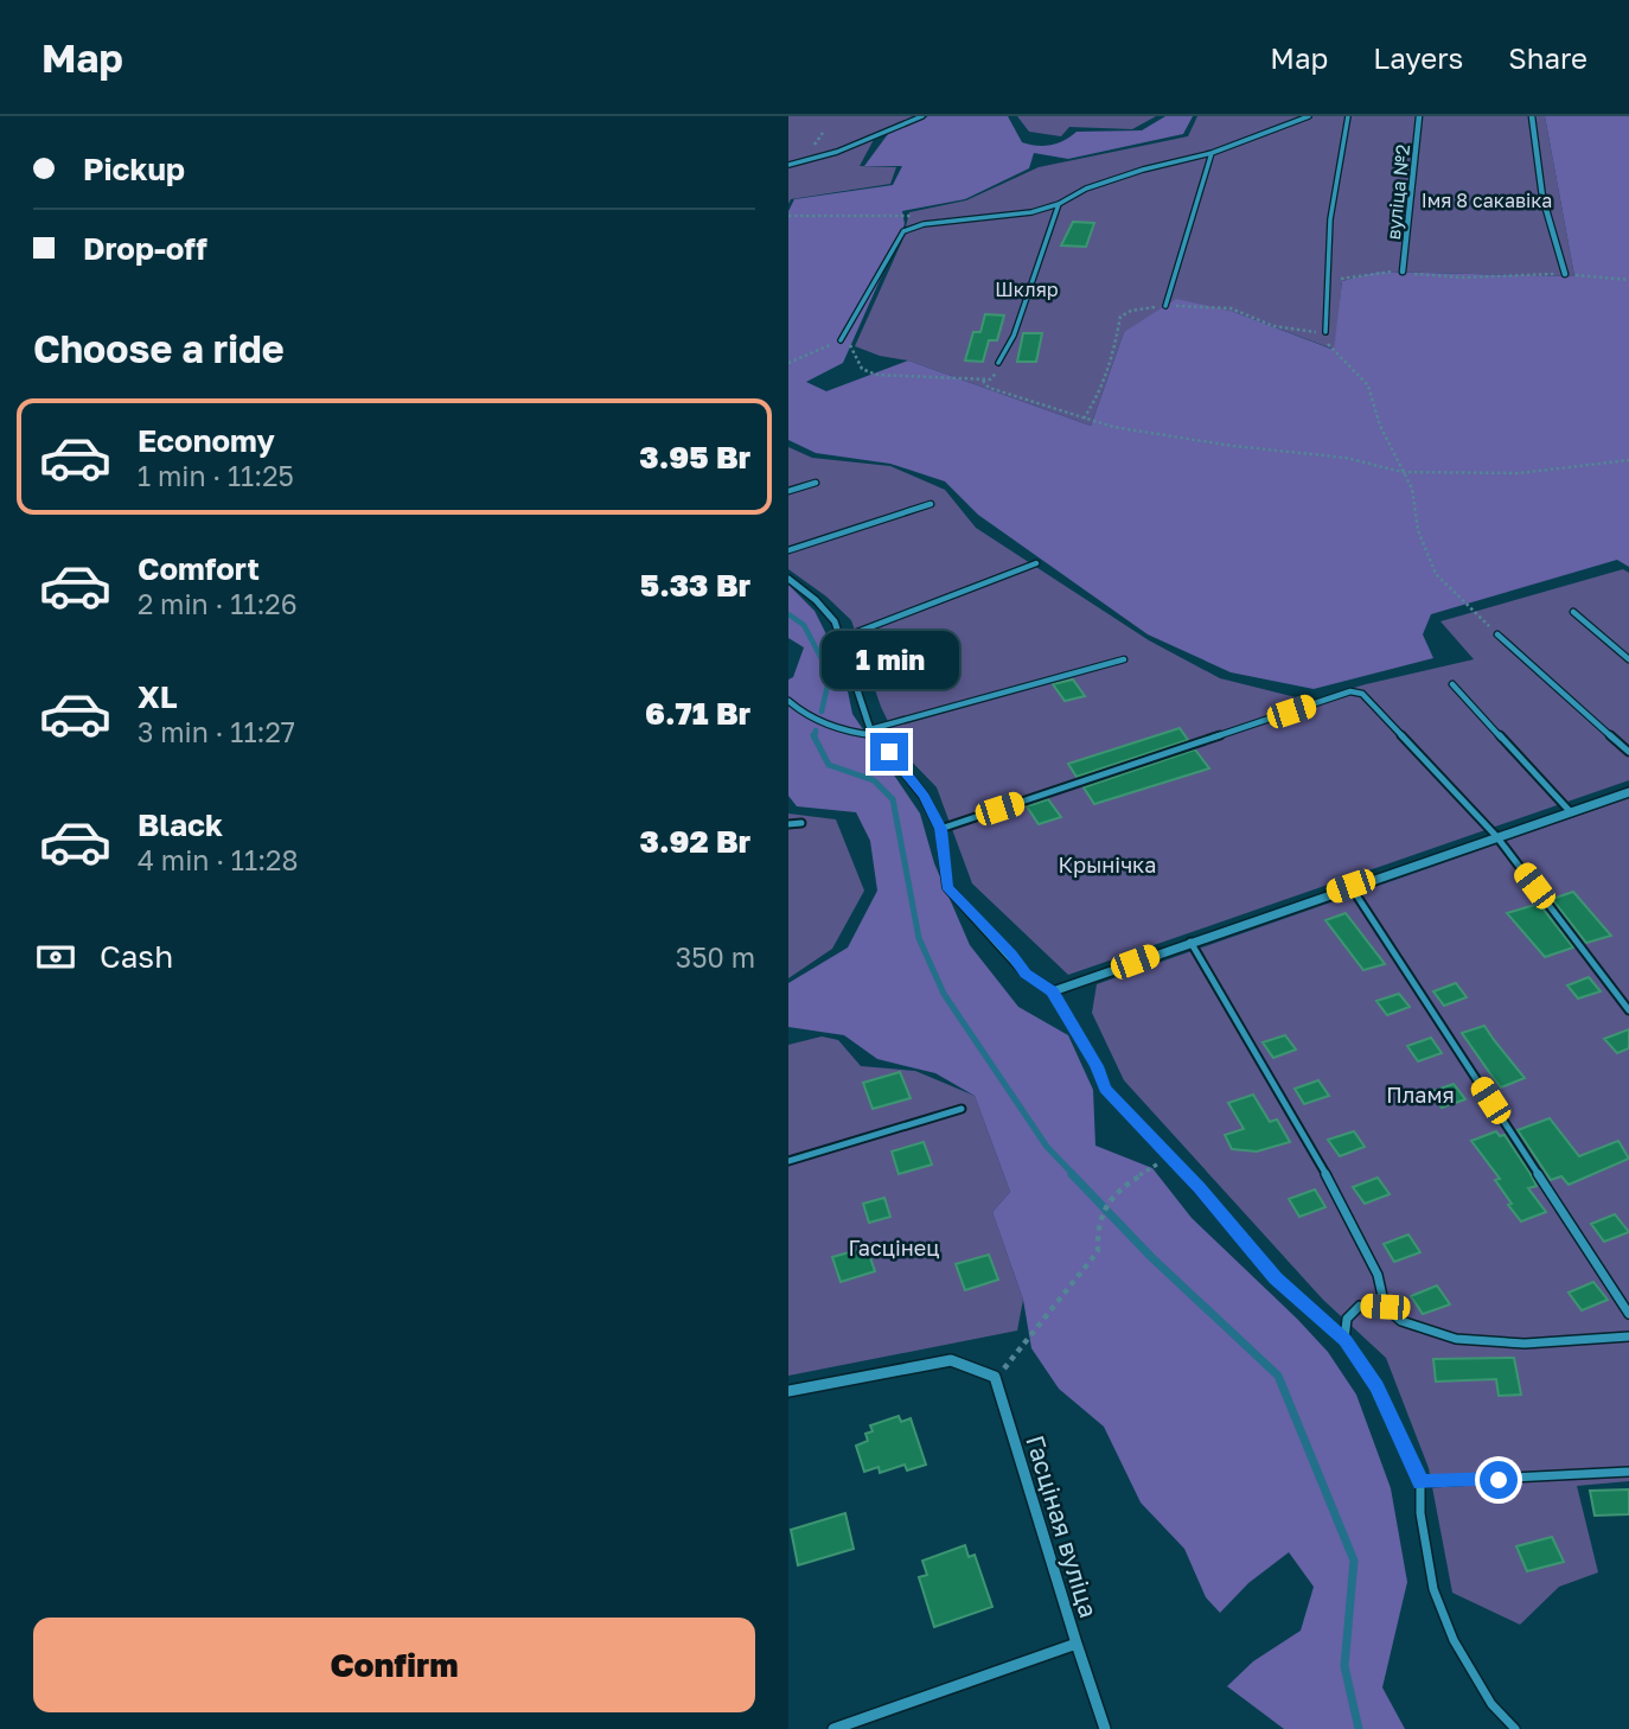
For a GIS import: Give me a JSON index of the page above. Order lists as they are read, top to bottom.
{
  "streets": {
    "street": ["вуліца №2", "Гасціная вуліца"]
  },
  "parks": [
    "Імя 8 сакавіка",
    "Шкляр",
    "Крынічка",
    "Пламя",
    "Гасцінец"
  ],
  "page": {
    "header": "Map",
    "nav": ["Map", "Layers", "Share"],
    "banner": ["Pickup", "Drop-off"],
    "heading": "Choose a ride",
    "list": [
      {
        "name": "Economy",
        "note": "1 min · 11:25",
        "value": "3.95 Br"
      },
      {
        "name": "Comfort",
        "note": "2 min · 11:26",
        "value": "5.33 Br"
      },
      {
        "name": "XL",
        "note": "3 min · 11:27",
        "value": "6.71 Br"
      },
      {
        "name": "Black",
        "note": "4 min · 11:28",
        "value": "3.92 Br"
      }
    ],
    "bubble": "1 min",
    "pay": ["Cash", "350 m"],
    "buttons": "Confirm"
  }
}
